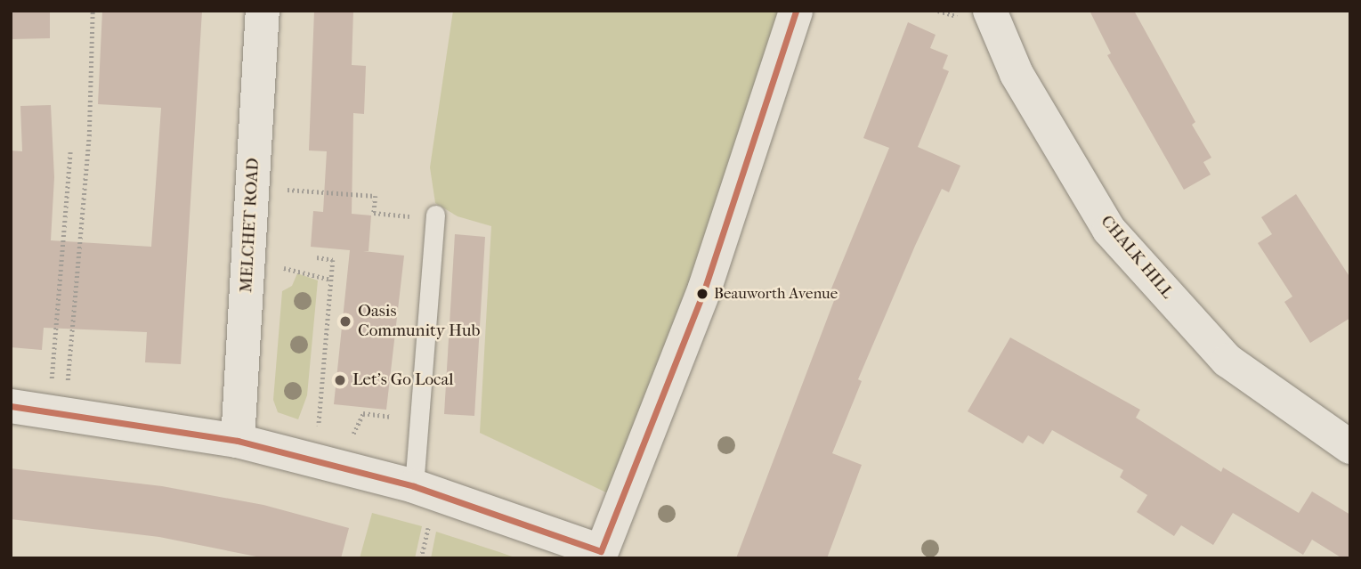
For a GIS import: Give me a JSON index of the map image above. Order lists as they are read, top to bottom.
{
  "streets": {
    "street": ["MELCHET ROAD", "CHALK HILL"]
  },
  "places": ["Beauworth Avenue", "Oasis Community Hub", "Let's Go Local"]
}
